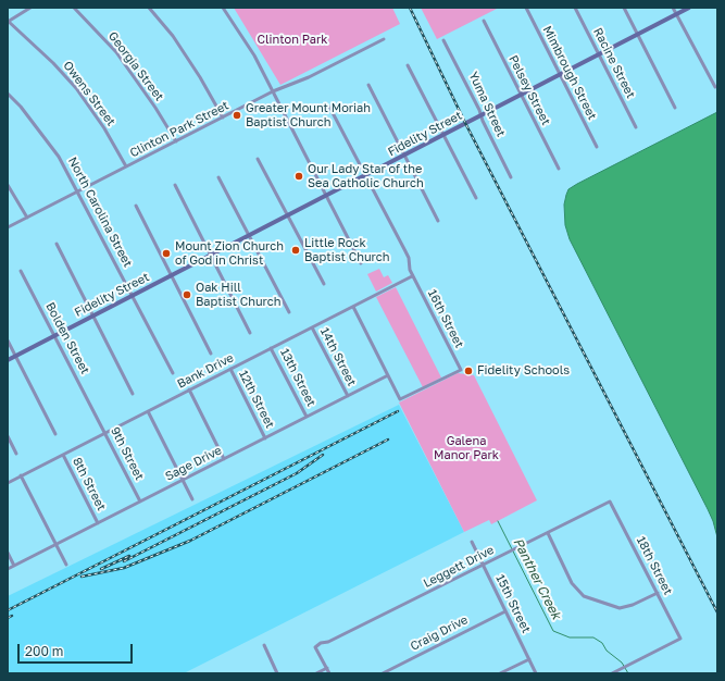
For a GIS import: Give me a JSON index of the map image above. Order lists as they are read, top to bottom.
{
  "streets": {
    "main road": ["Fidelity Street"],
    "street": [
      "Racine Street",
      "Georgia Street",
      "Mimbrough Street",
      "Pelsey Street",
      "Owens Street",
      "Yuma Street",
      "Clinton Park Street",
      "North Carolina Street",
      "16th Street",
      "Bolden Street",
      "14th Street",
      "Bank Drive",
      "13th Street",
      "12th Street",
      "9th Street",
      "Sage Drive",
      "8th Street",
      "18th Street",
      "Leggett Drive",
      "15th Street",
      "Craig Drive"
    ]
  },
  "crossings": [
    ["Racine Street", "Fidelity Street"],
    ["Georgia Street", "Clinton Park Street"],
    ["Mimbrough Street", "Fidelity Street"],
    ["Pelsey Street", "Fidelity Street"],
    ["Owens Street", "Clinton Park Street"],
    ["Yuma Street", "Fidelity Street"],
    ["Clinton Park Street", "North Carolina Street"],
    ["Fidelity Street", "North Carolina Street"],
    ["Fidelity Street", "16th Street"],
    ["Fidelity Street", "Bolden Street"],
    ["16th Street", "Bank Drive"],
    ["16th Street", "Sage Drive"],
    ["Bolden Street", "9th Street"],
    ["14th Street", "Bank Drive"],
    ["14th Street", "Sage Drive"],
    ["Bank Drive", "13th Street"],
    ["Bank Drive", "12th Street"],
    ["Bank Drive", "9th Street"],
    ["Bank Drive", "8th Street"],
    ["13th Street", "Sage Drive"],
    ["12th Street", "Sage Drive"],
    ["9th Street", "Sage Drive"],
    ["Sage Drive", "8th Street"],
    ["18th Street", "Leggett Drive"],
    ["Leggett Drive", "15th Street"],
    ["15th Street", "Craig Drive"]
  ],
  "water": ["Panther Creek"],
  "parks": ["Clinton Park", "Galena Manor Park"],
  "places": [
    "Greater Mount Moriah Baptist Church",
    "Our Lady Star of the Sea Catholic Church",
    "Little Rock Baptist Church",
    "Mount Zion Church of God in Christ",
    "Oak Hill Baptist Church",
    "Fidelity Schools"
  ],
  "scale_bar": "200 m"
}
